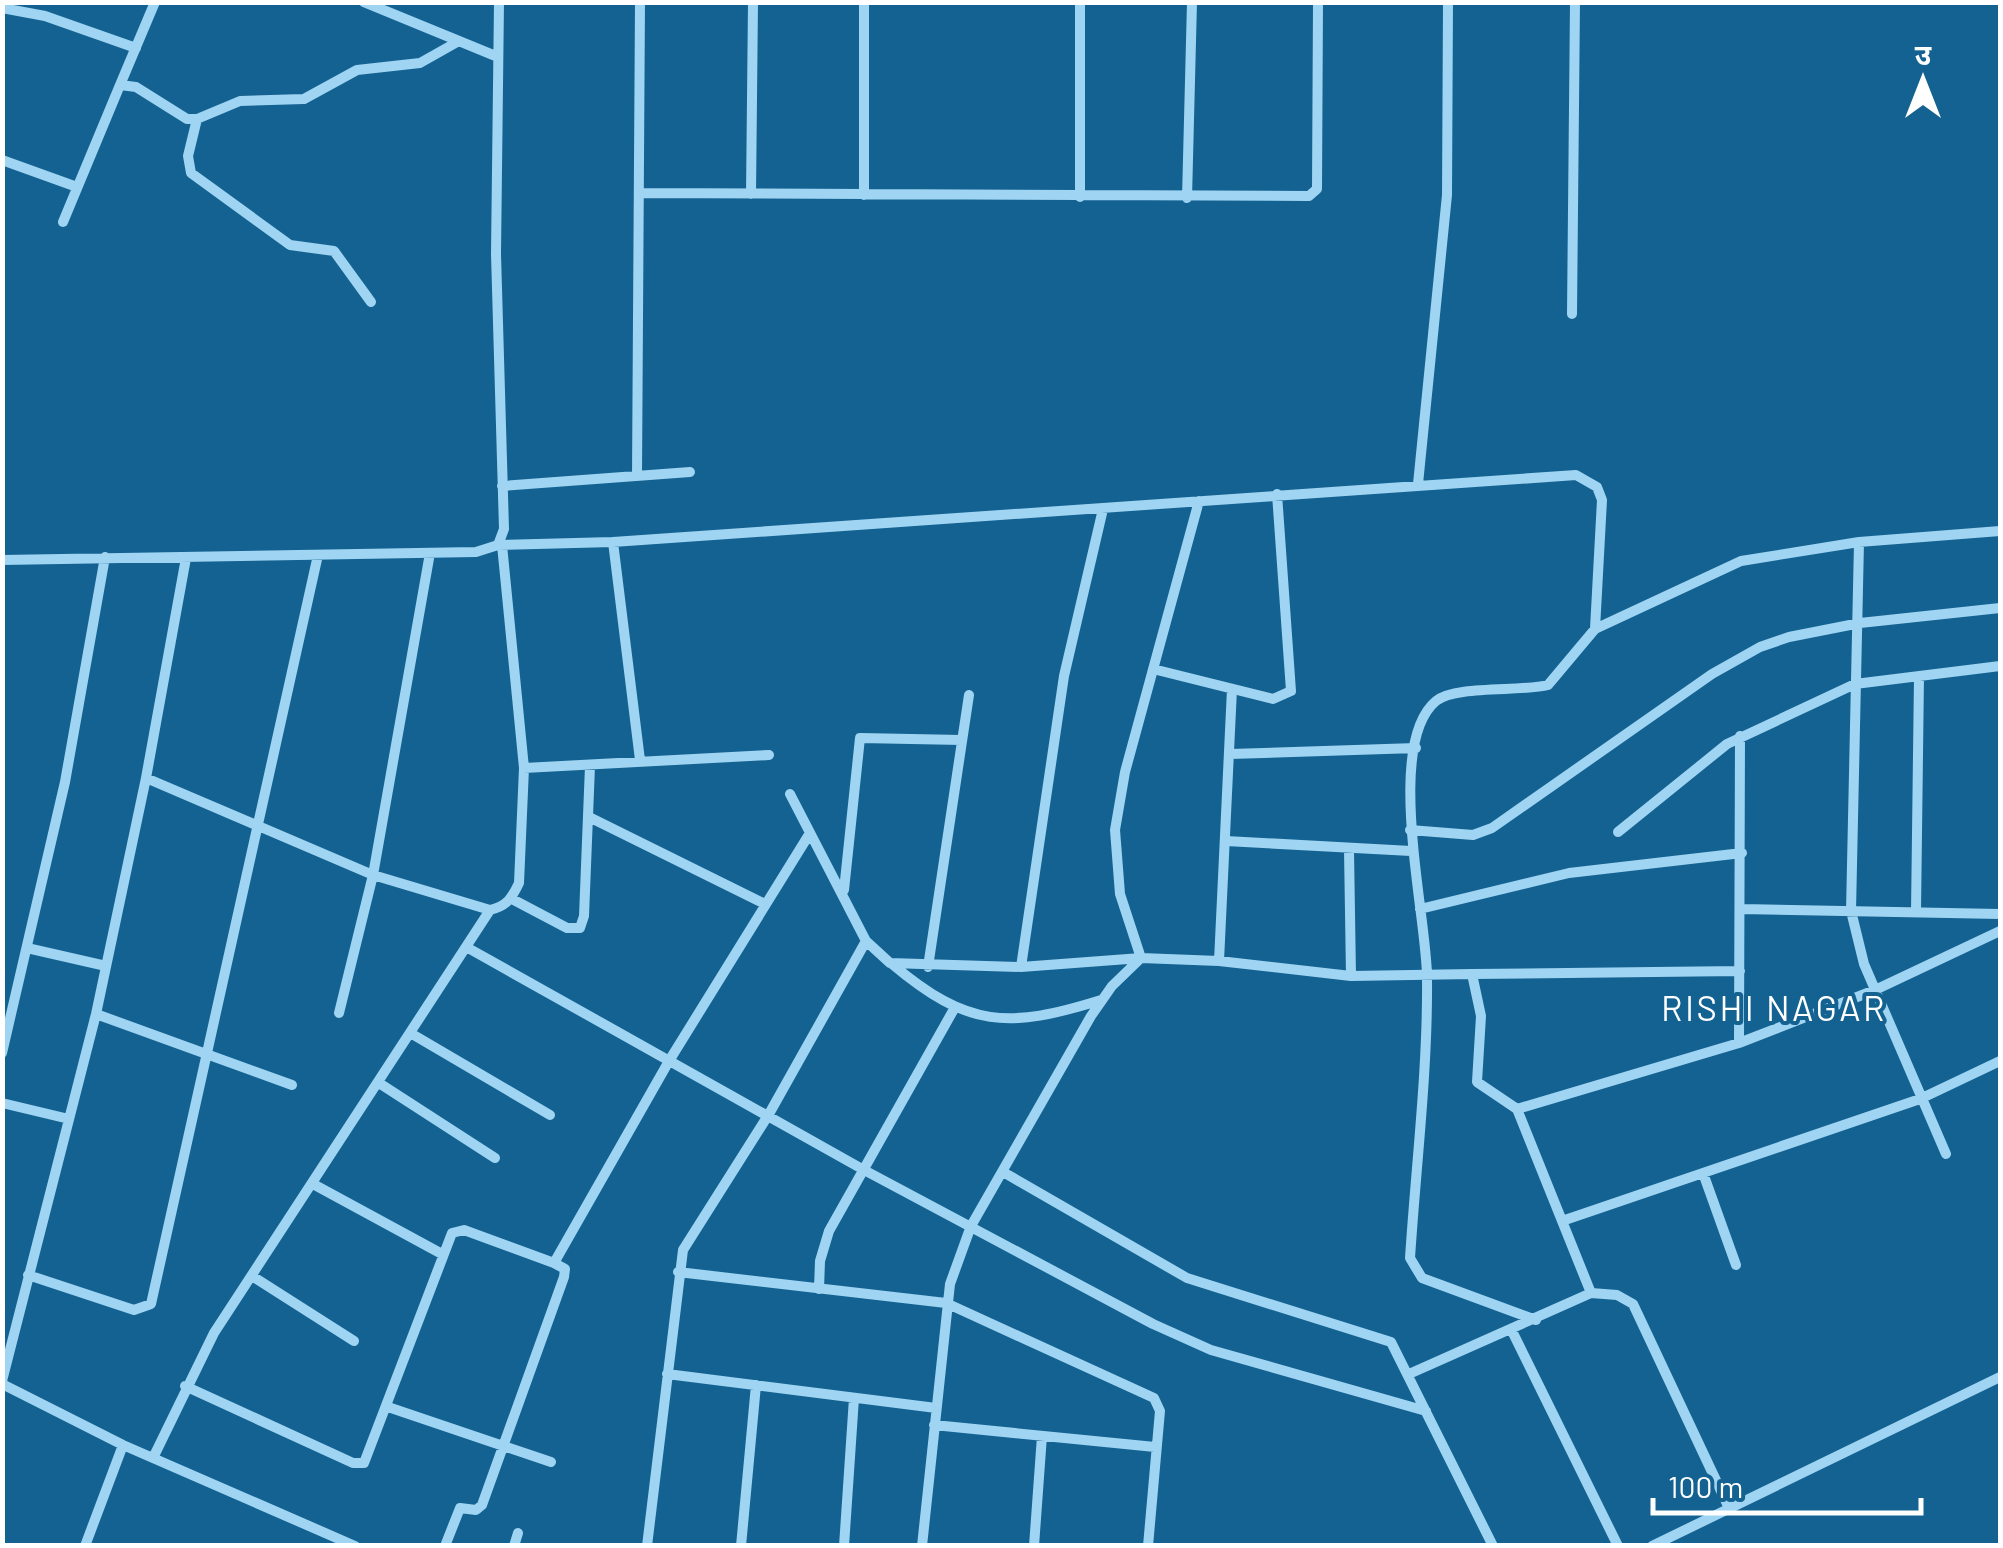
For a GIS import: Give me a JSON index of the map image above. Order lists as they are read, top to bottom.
{
  "districts": ["RISHI NAGAR"],
  "scale_bar": "100 m",
  "north": "top"
}
